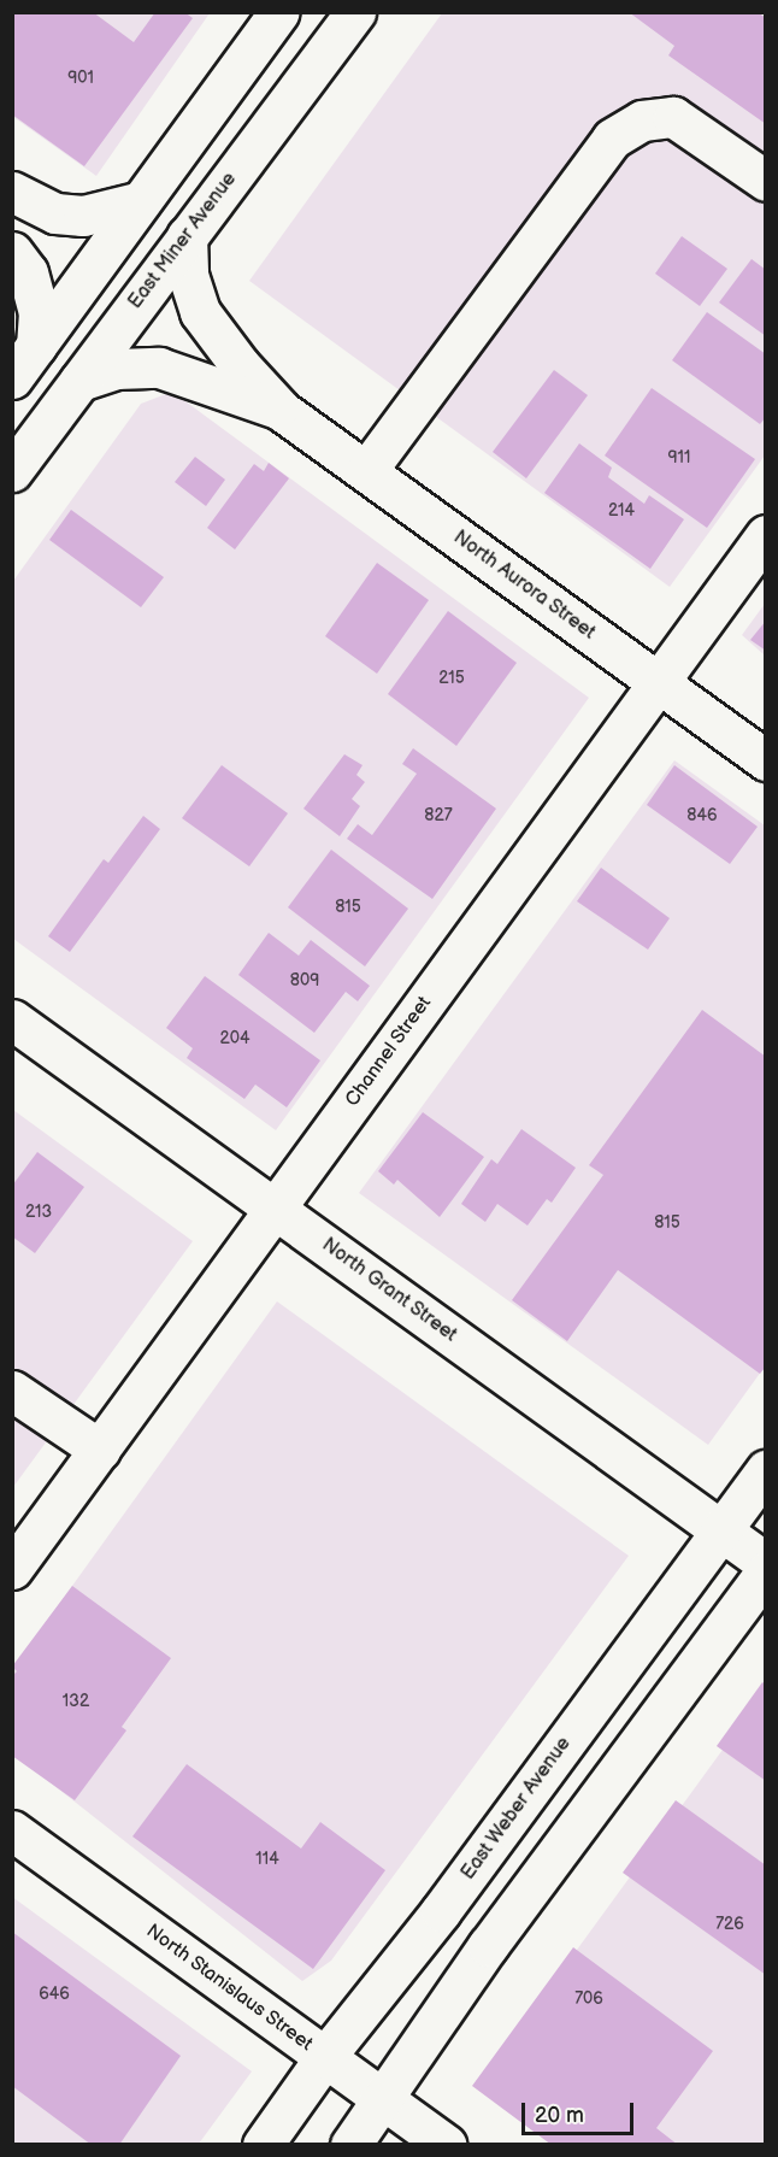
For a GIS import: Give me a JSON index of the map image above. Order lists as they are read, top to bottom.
{
  "streets": {
    "street": [
      "East Miner Avenue",
      "North Aurora Street",
      "Channel Street",
      "North Grant Street",
      "East Weber Avenue",
      "North Stanislaus Street"
    ]
  },
  "crossings": [
    ["East Miner Avenue", "North Aurora Street"],
    ["North Aurora Street", "Channel Street"],
    ["Channel Street", "North Grant Street"],
    ["North Grant Street", "East Weber Avenue"],
    ["East Weber Avenue", "North Stanislaus Street"]
  ],
  "house_numbers": [
    "901",
    "911",
    "214",
    "215",
    "827",
    "846",
    "815",
    "809",
    "204",
    "213",
    "815",
    "132",
    "114",
    "726",
    "646",
    "706"
  ],
  "scale_bar": "20 m"
}
